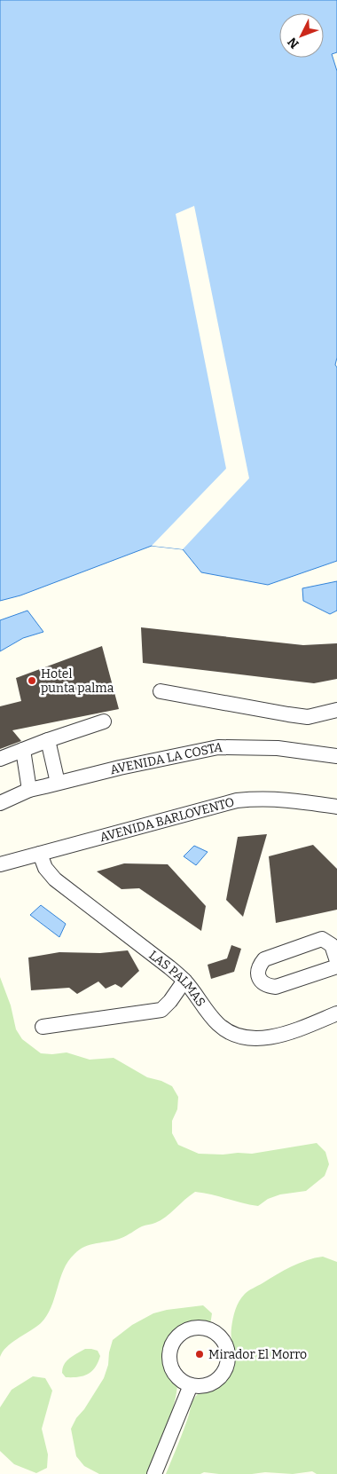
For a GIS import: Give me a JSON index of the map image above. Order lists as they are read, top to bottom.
{
  "streets": {
    "street": ["AVENIDA LA COSTA", "AVENIDA BARLOVENTO", "LAS PALMAS"]
  },
  "crossings": [
    ["AVENIDA BARLOVENTO", "LAS PALMAS"]
  ],
  "places": ["Hotel punta palma", "Mirador El Morro"],
  "north": "bottom left"
}
